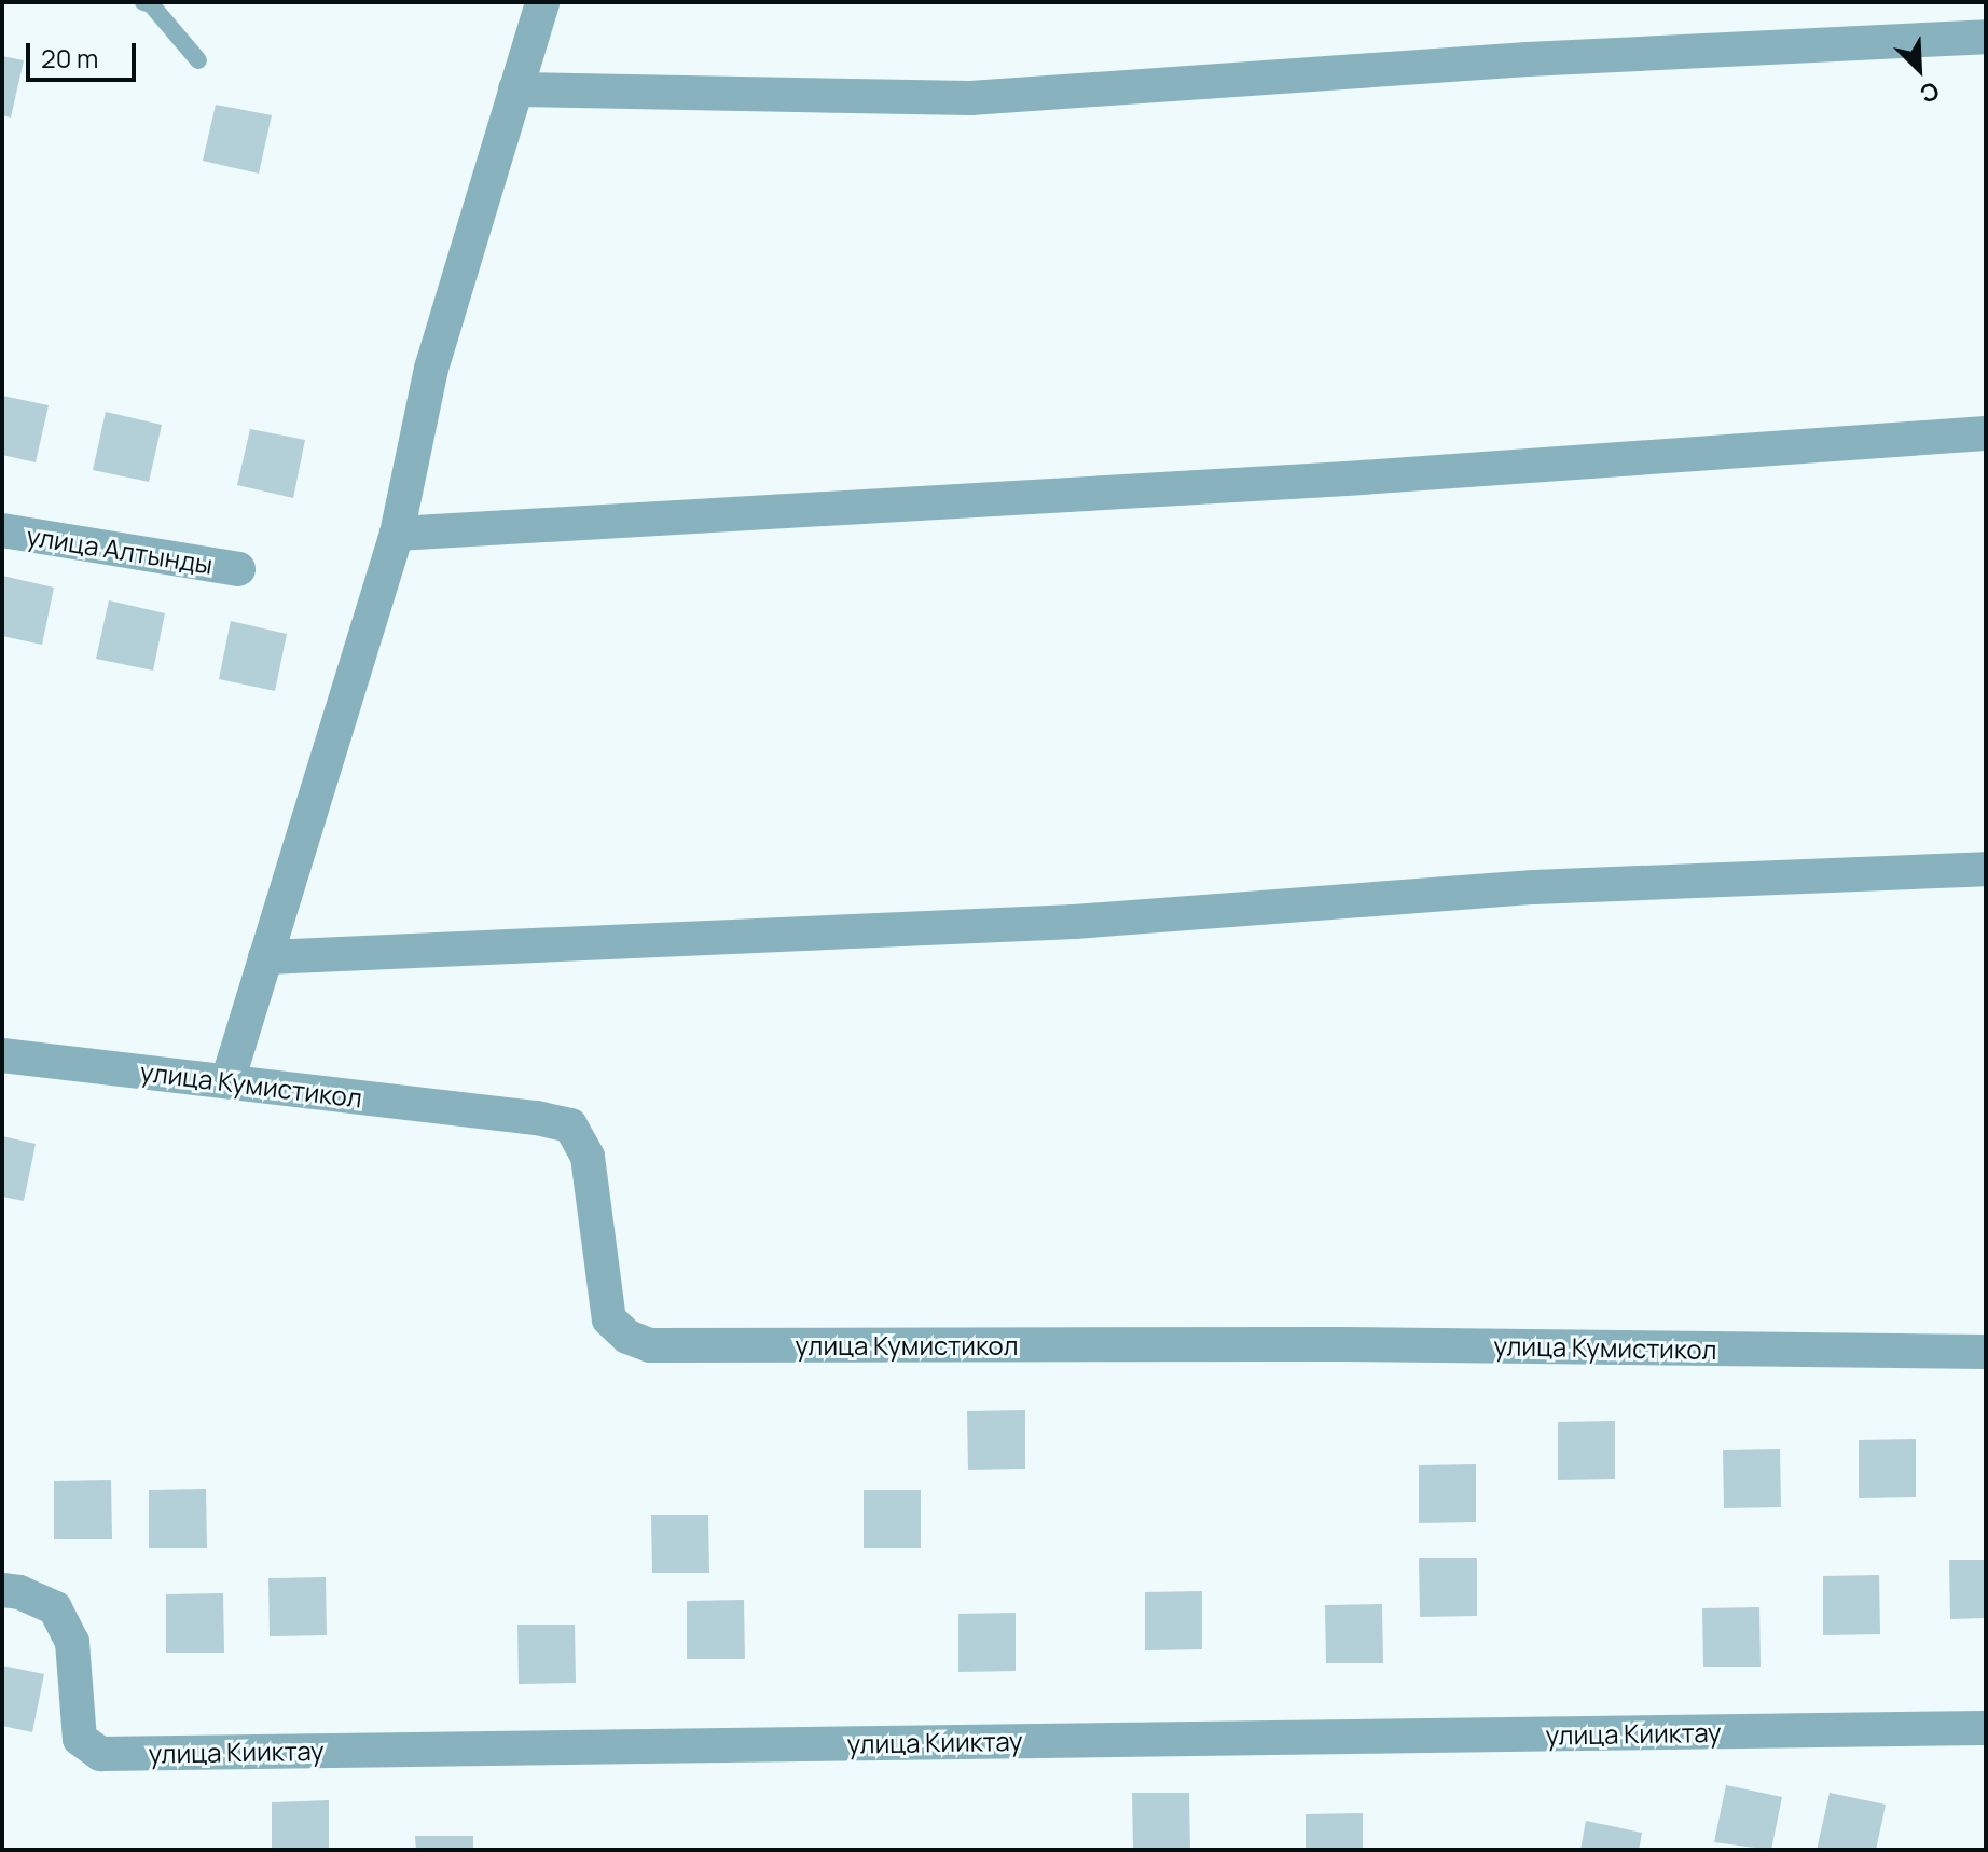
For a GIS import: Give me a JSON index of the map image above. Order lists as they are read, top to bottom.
{
  "streets": {
    "street": ["улица Алтынды", "улица Кумистикол", "улица Кииктау"]
  },
  "scale_bar": "20 m",
  "north": "bottom right"
}
